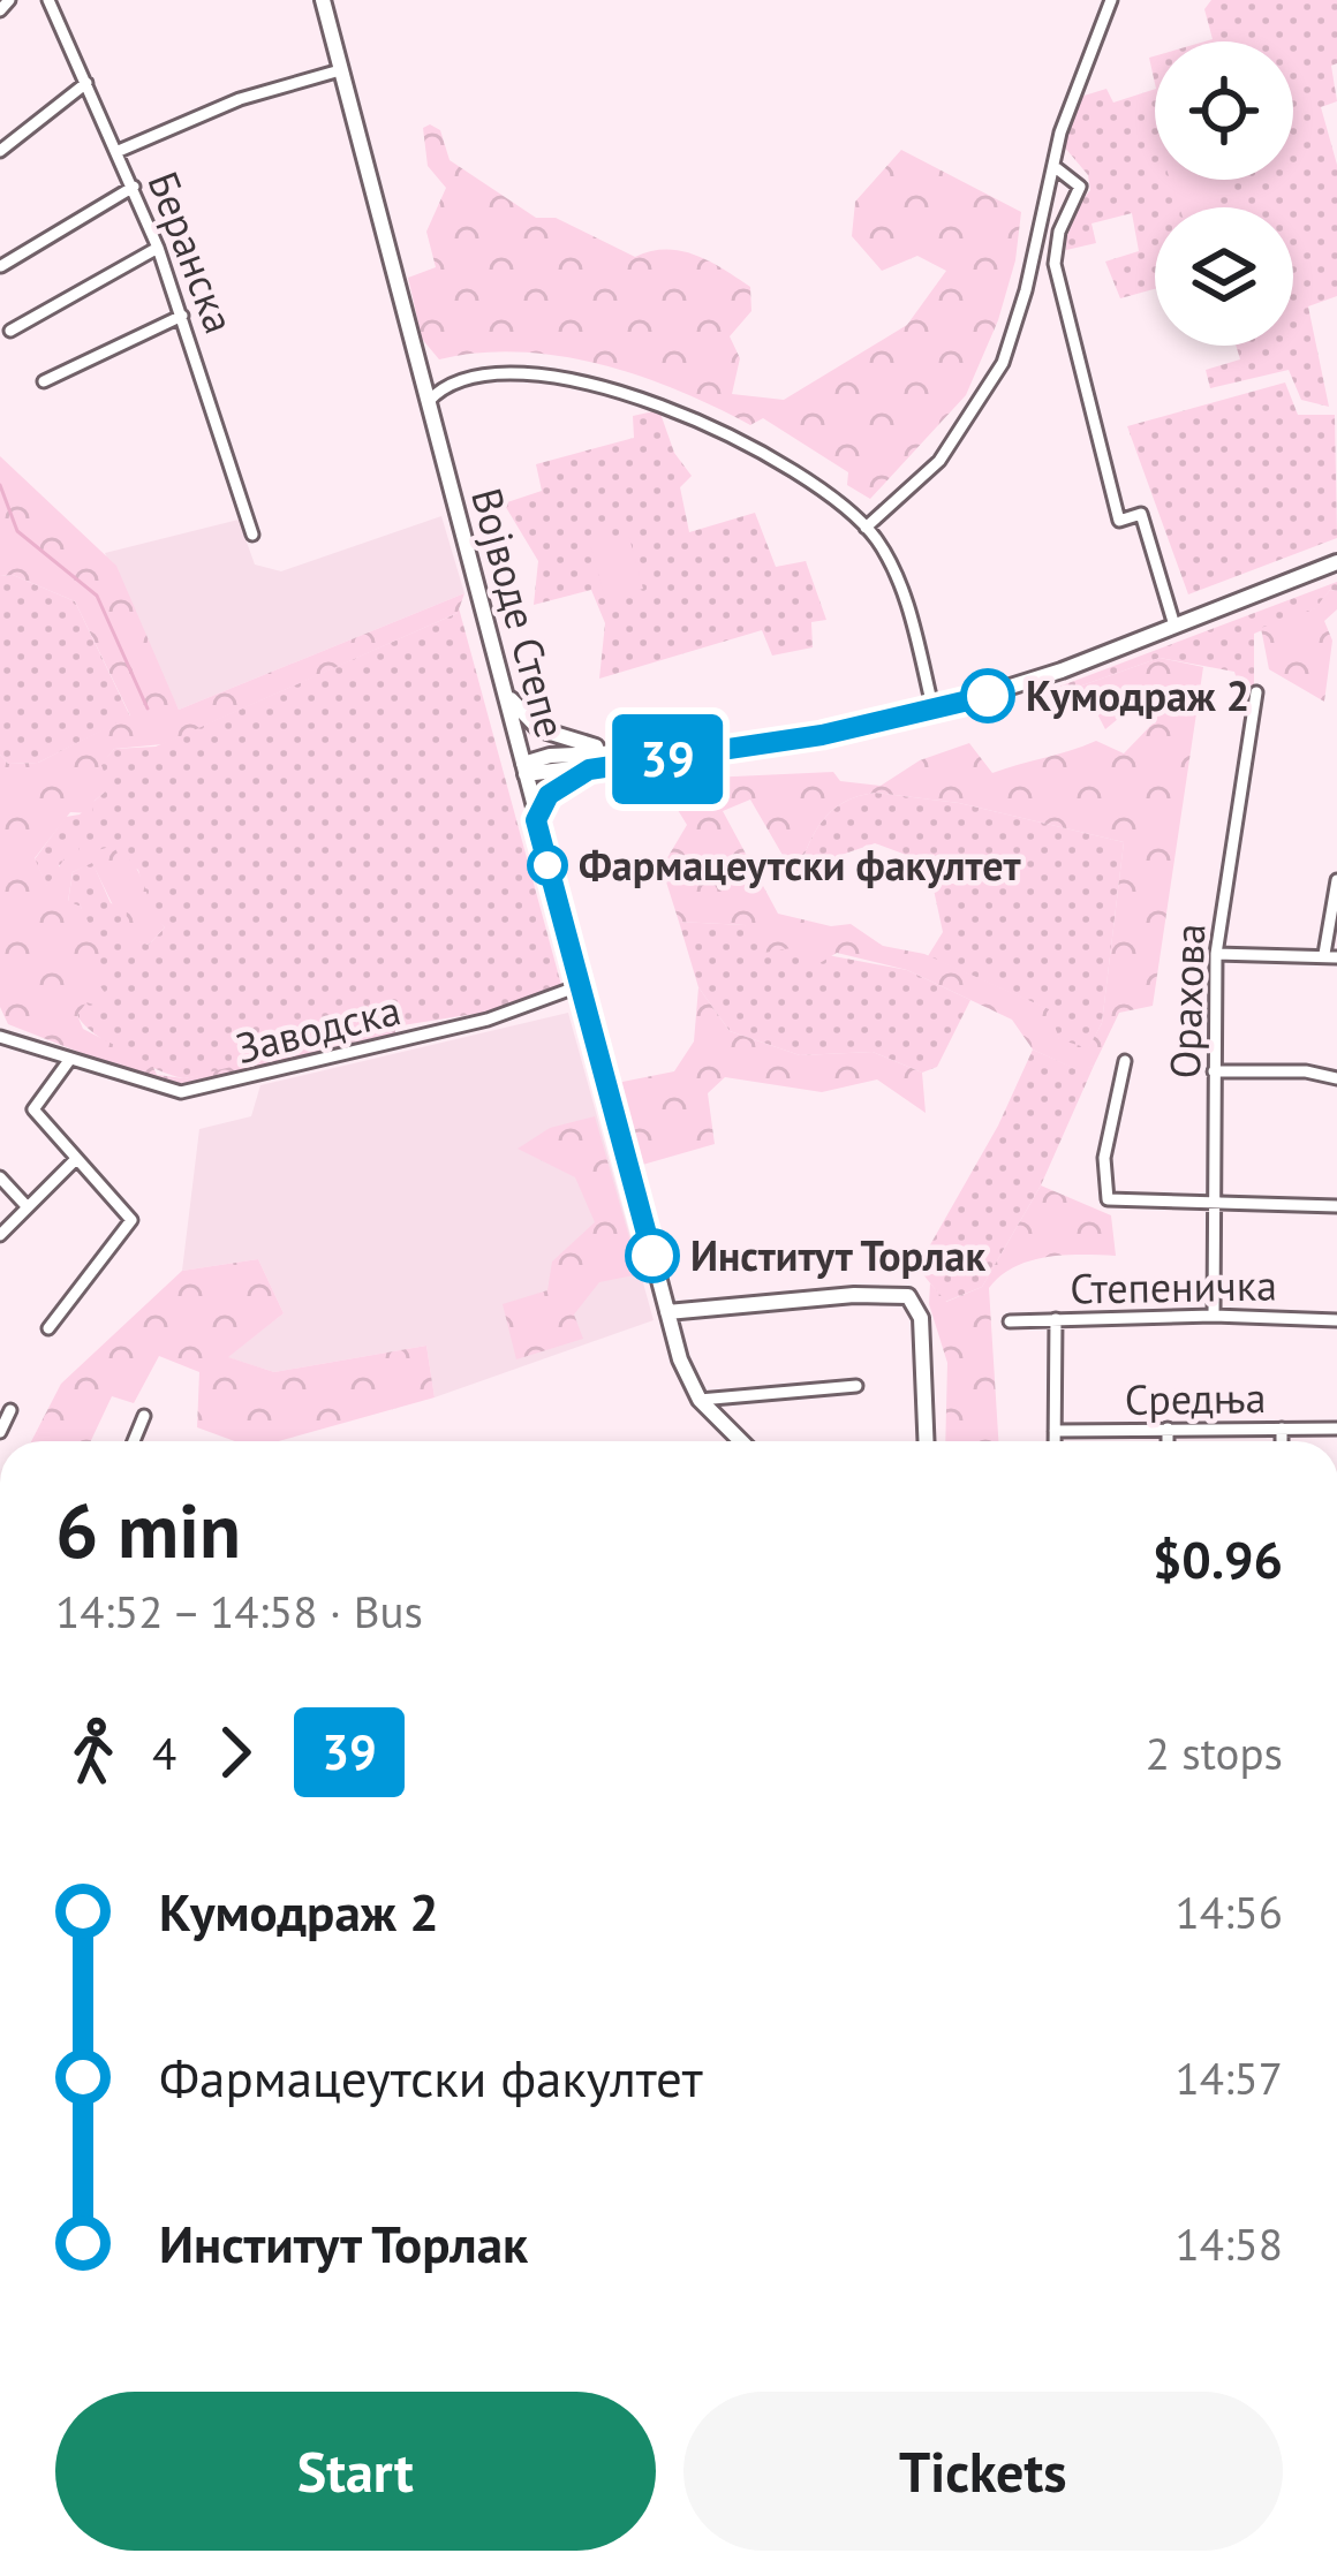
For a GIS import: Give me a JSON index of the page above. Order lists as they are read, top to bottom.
{
  "streets": {
    "street": [
      "Беранска",
      "Војводе Степе",
      "Орахова",
      "Заводска",
      "Степеничка",
      "Средња"
    ]
  },
  "crossings": [
    ["Војводе Степе", "Заводска"],
    ["Орахова", "Степеничка"]
  ],
  "places": ["Кумодраж 2", "Фармацеутски факултет", "Институт Торлак"],
  "lines": ["bus line 39"],
  "page": {
    "on_map": "39",
    "heading": ["6 min", "14:52 – 14:58 · Bus", "$0.96"],
    "legs": ["4", "39", "2 stops"],
    "list": [
      {
        "name": "Кумодраж 2",
        "value": "14:56"
      },
      {
        "name": "Фармацеутски факултет",
        "value": "14:57"
      },
      {
        "name": "Институт Торлак",
        "value": "14:58"
      }
    ],
    "buttons": ["Start", "Tickets"]
  }
}
